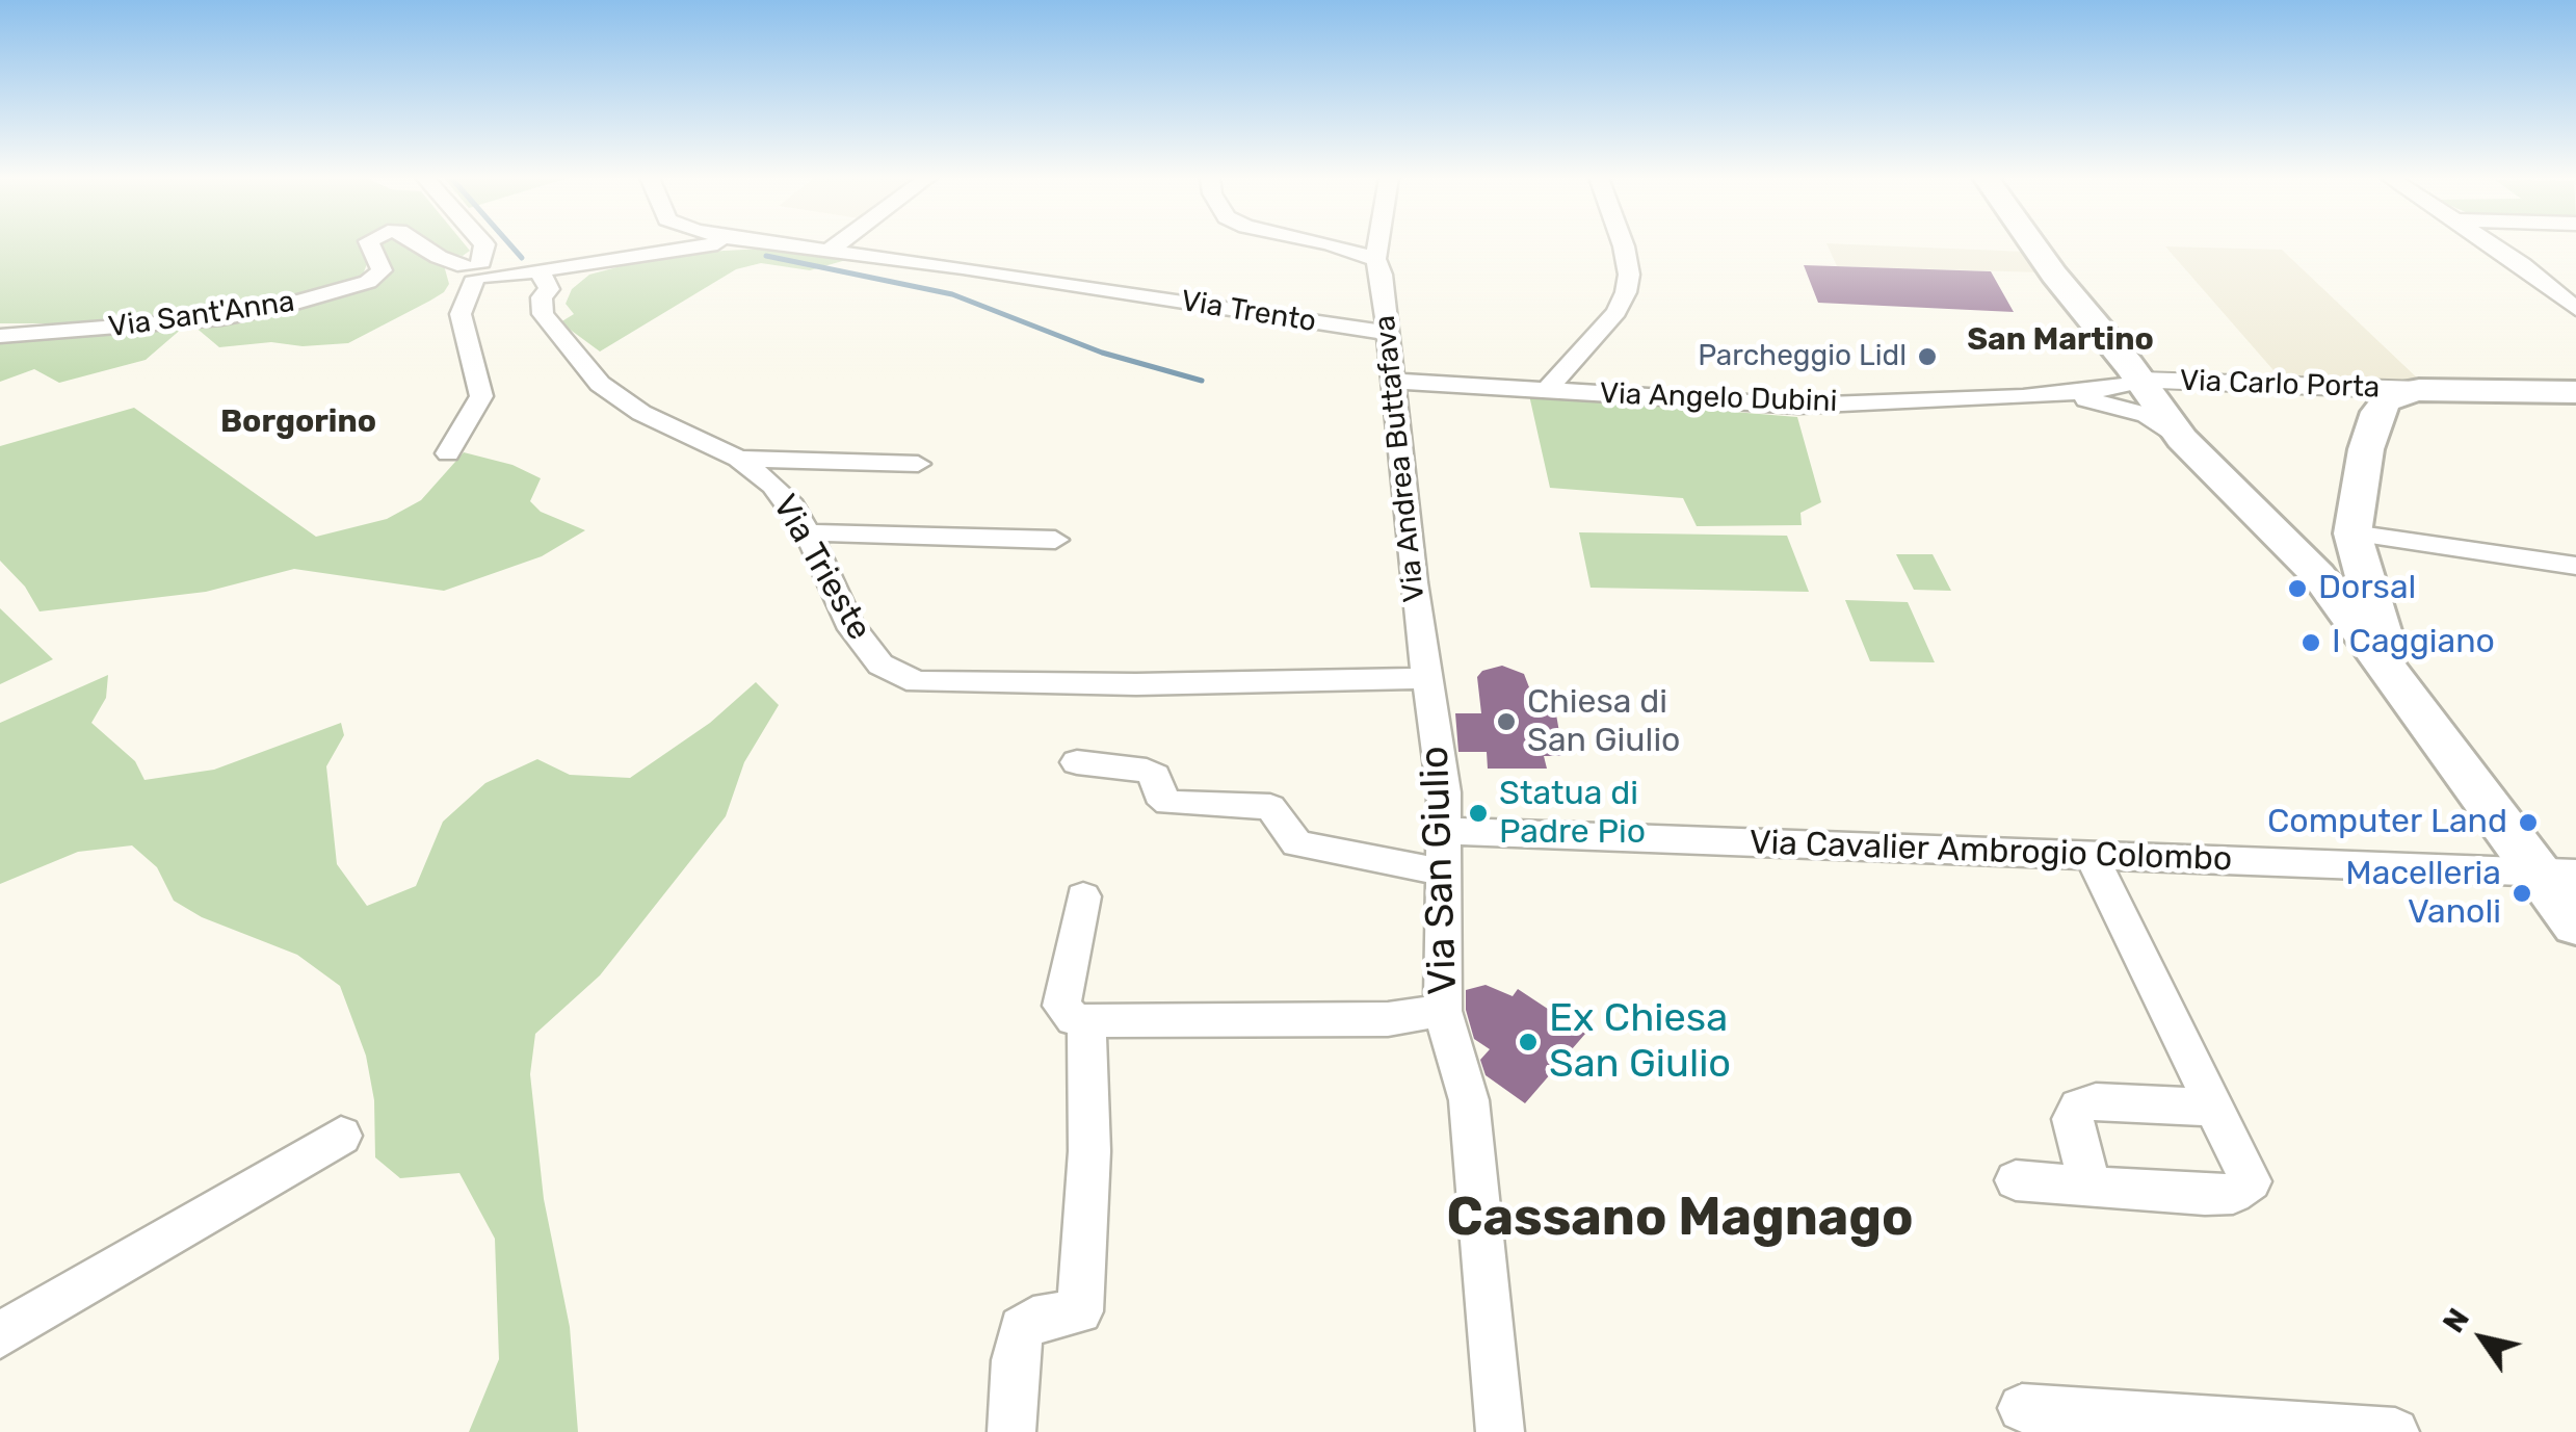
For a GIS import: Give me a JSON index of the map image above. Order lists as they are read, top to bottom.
{
  "streets": {
    "street": [
      "Via Trento",
      "Via Sant'Anna",
      "Via Carlo Porta",
      "Via Angelo Dubini",
      "Via Andrea Buttafava",
      "Via Trieste",
      "Via Cavalier Ambrogio Colombo",
      "Via San Giulio"
    ]
  },
  "crossings": [
    ["Via Trento", "Via Andrea Buttafava"],
    ["Via Trento", "Via Trieste"],
    ["Via Carlo Porta", "Via Angelo Dubini"],
    ["Via Angelo Dubini", "Via Andrea Buttafava"],
    ["Via Andrea Buttafava", "Via Trieste"],
    ["Via Andrea Buttafava", "Via San Giulio"],
    ["Via Trieste", "Via San Giulio"],
    ["Via Cavalier Ambrogio Colombo", "Via San Giulio"]
  ],
  "districts": ["San Martino", "Borgorino", "Cassano Magnago"],
  "places": [
    "Parcheggio Lidl",
    "Dorsal",
    "I Caggiano",
    "Chiesa di San Giulio",
    "Statua di Padre Pio",
    "Computer Land",
    "Macelleria Vanoli",
    "Ex Chiesa San Giulio"
  ],
  "north": "top left"
}
